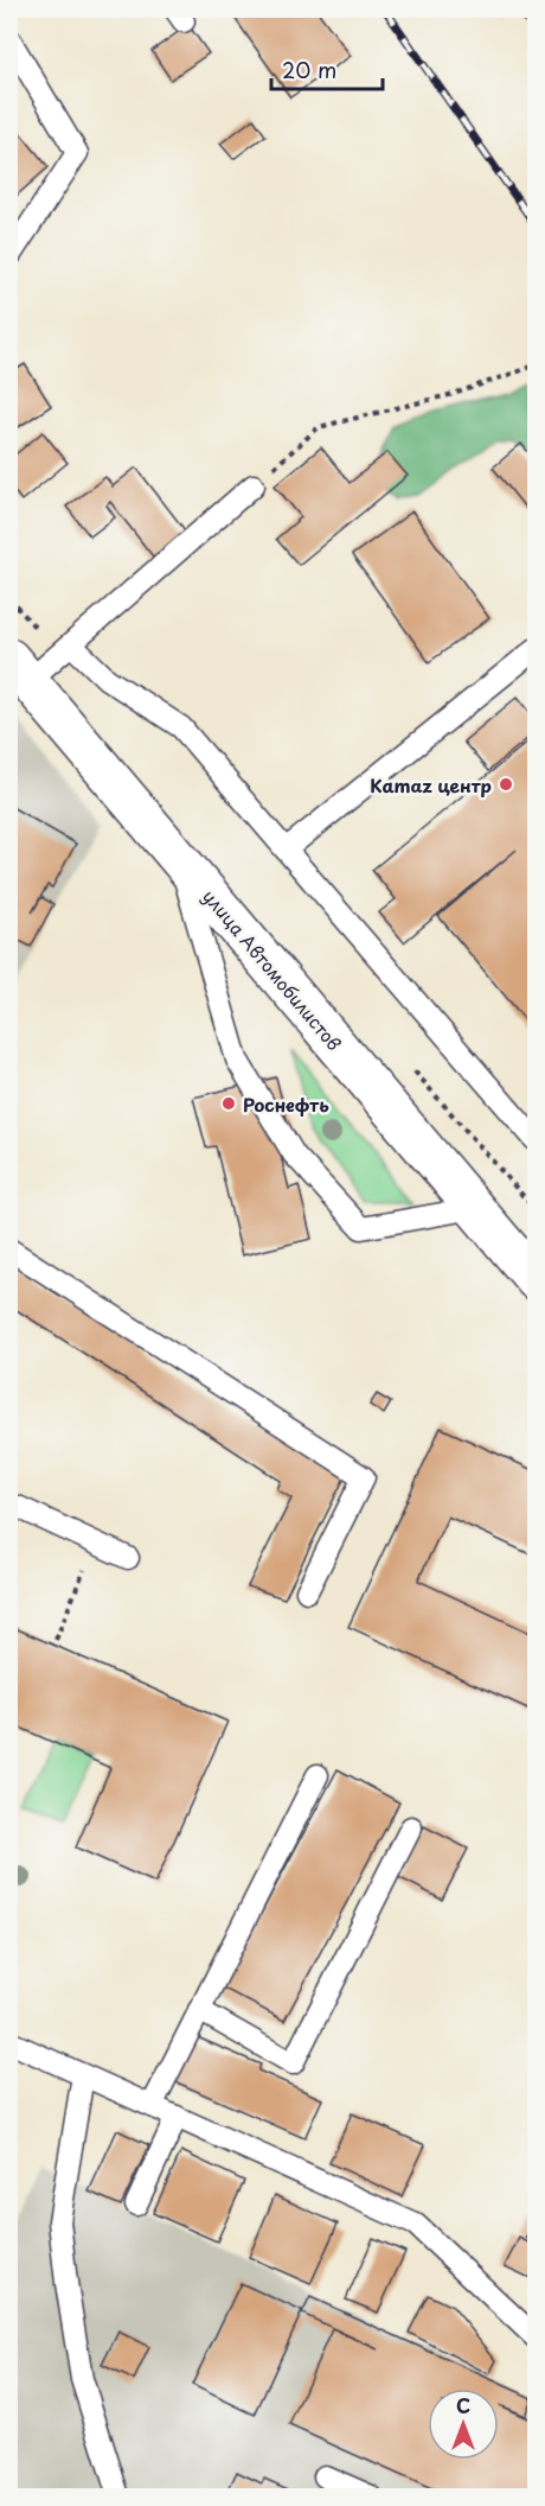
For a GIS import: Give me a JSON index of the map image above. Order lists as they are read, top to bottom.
{
  "streets": {
    "street": ["улица Автомобилистов"]
  },
  "places": ["Kamaz центр", "Роснефть"],
  "scale_bar": "20 m",
  "north": "top"
}
